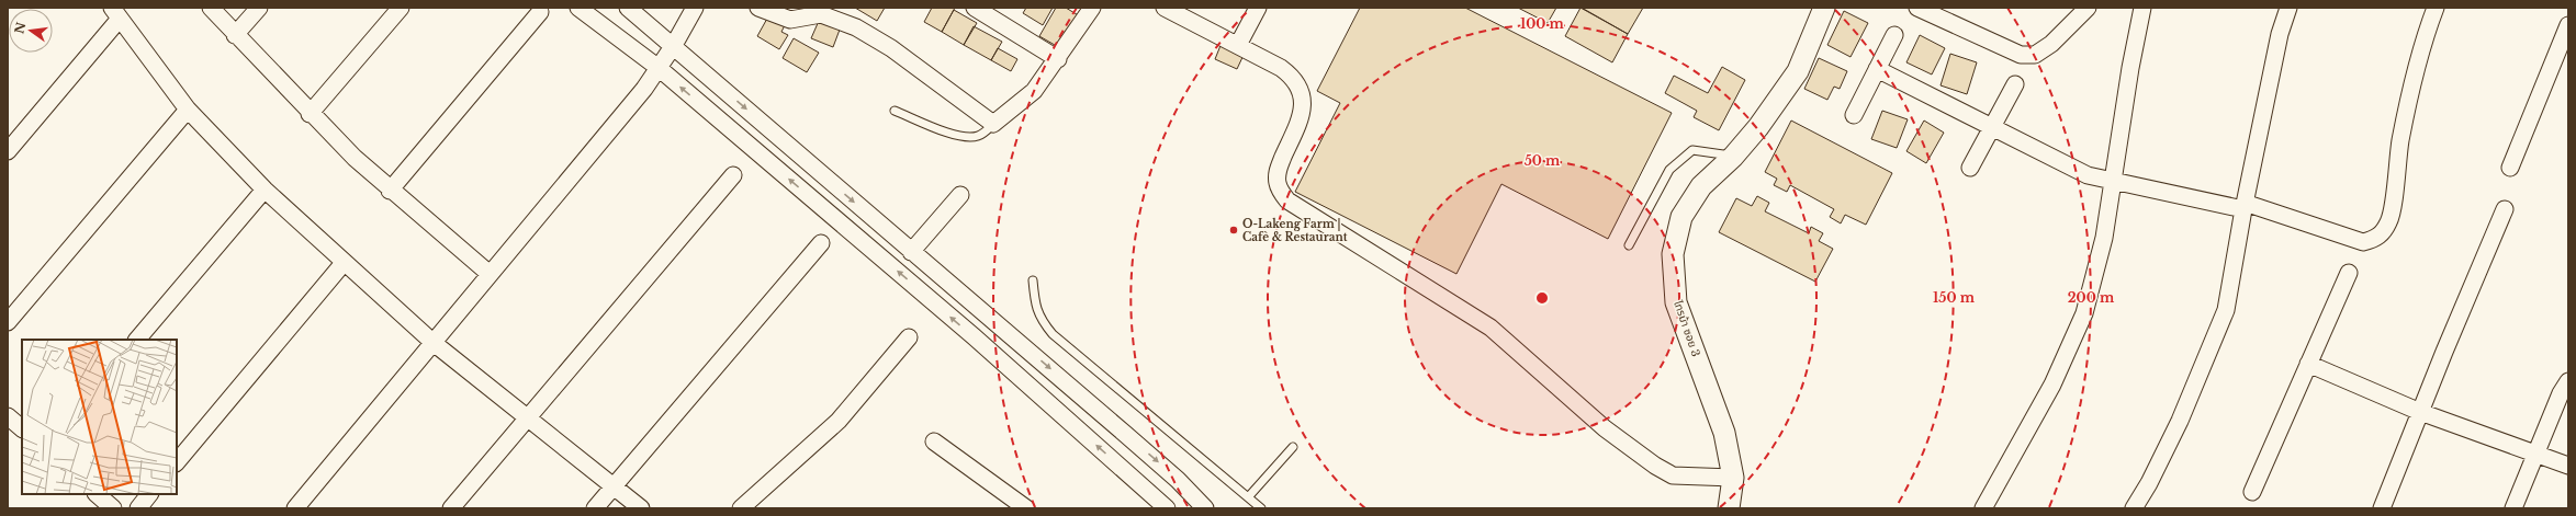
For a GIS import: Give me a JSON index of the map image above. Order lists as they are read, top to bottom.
{
  "streets": {
    "street": ["ไทรม้า ซอย 3"]
  },
  "places": ["O-Lakeng Farm | Cafè & Restaurant"],
  "north": "left",
  "rings": [
    "100 m",
    "50 m",
    "150 m",
    "200 m"
  ]
}
